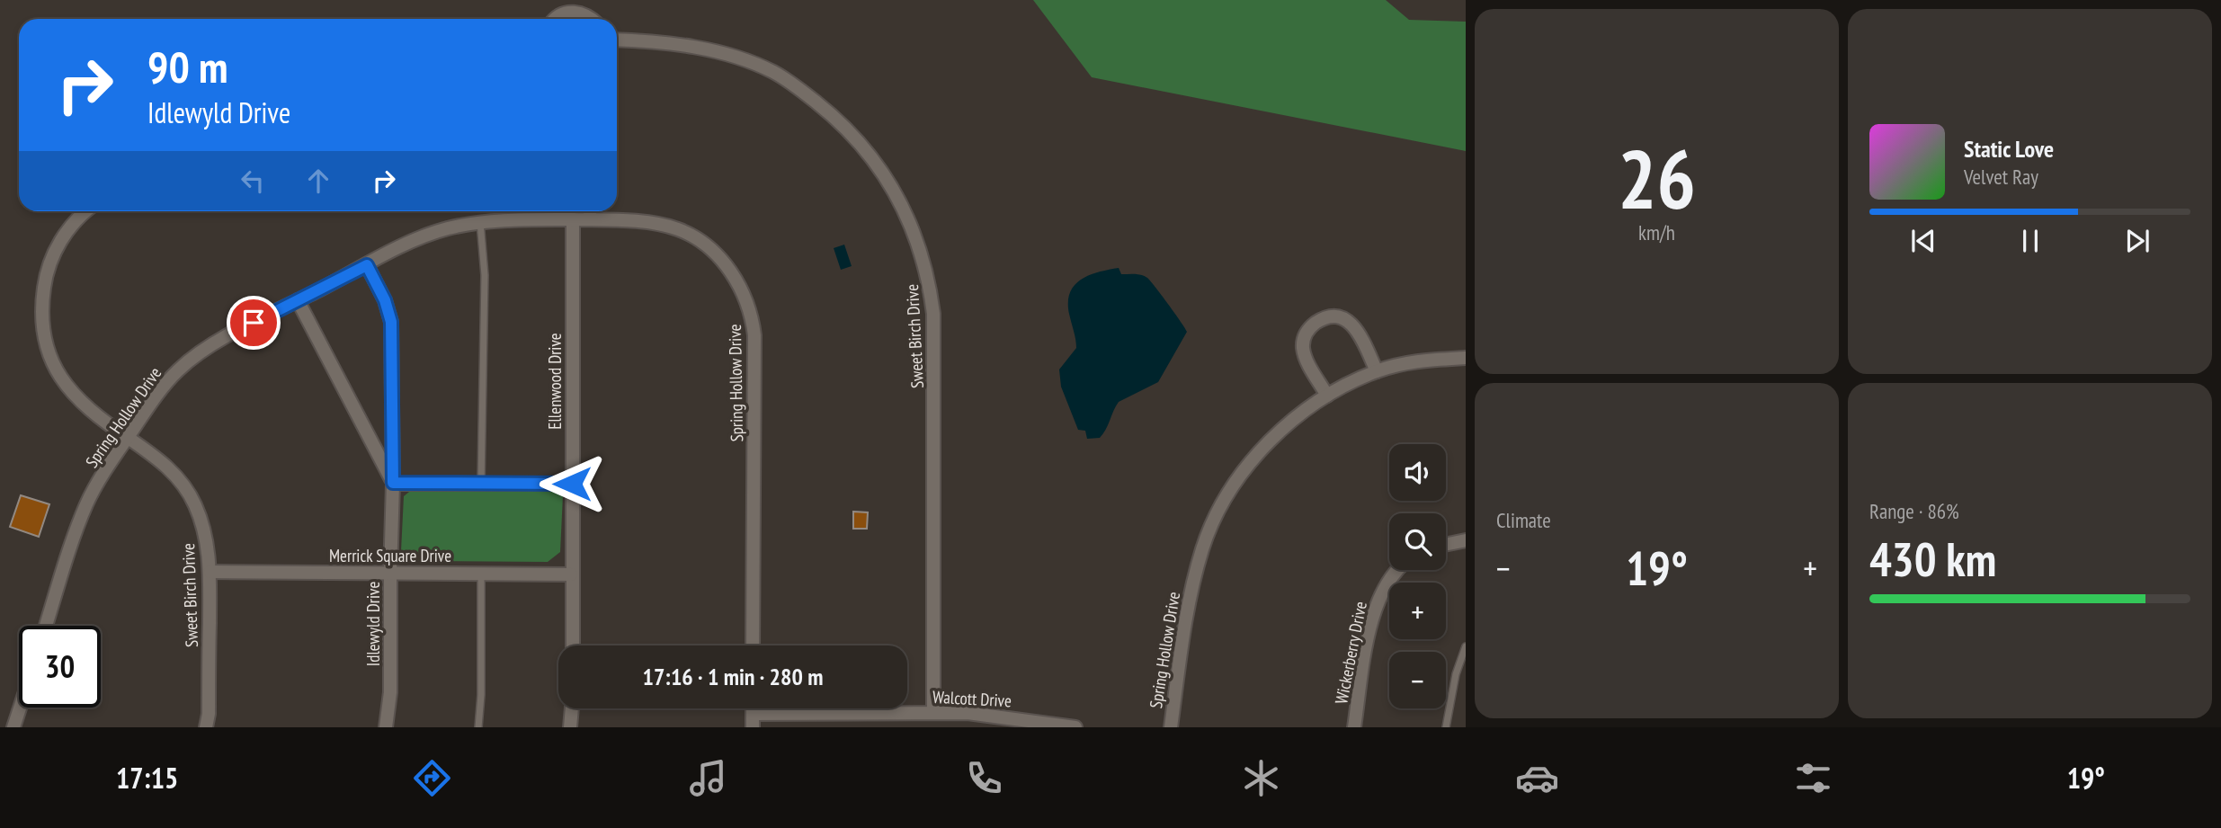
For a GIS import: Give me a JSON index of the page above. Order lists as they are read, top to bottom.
{
  "streets": {
    "street": [
      "Sweet Birch Drive",
      "Ellenwood Drive",
      "Spring Hollow Drive",
      "Merrick Square Drive",
      "Idlewyld Drive",
      "Wickerberry Drive",
      "Walcott Drive"
    ]
  },
  "crossings": [
    ["Sweet Birch Drive", "Spring Hollow Drive"],
    ["Sweet Birch Drive", "Merrick Square Drive"],
    ["Sweet Birch Drive", "Walcott Drive"],
    ["Ellenwood Drive", "Spring Hollow Drive"],
    ["Ellenwood Drive", "Merrick Square Drive"],
    ["Spring Hollow Drive", "Idlewyld Drive"],
    ["Merrick Square Drive", "Idlewyld Drive"]
  ],
  "page": {
    "tile": [
      ["26", "km/h"],
      "Climate",
      ["Range · 86%", "430 km"]
    ],
    "turn": ["90 m", "Idlewyld Drive"],
    "song": ["Static Love", "Velvet Ray"],
    "map_buttons": ["+", "−"],
    "heat": ["−", "19°", "+"],
    "limit": "30",
    "trip": "17:16 · 1 min · 280 m",
    "tabs": ["17:15", "19°"]
  }
}
